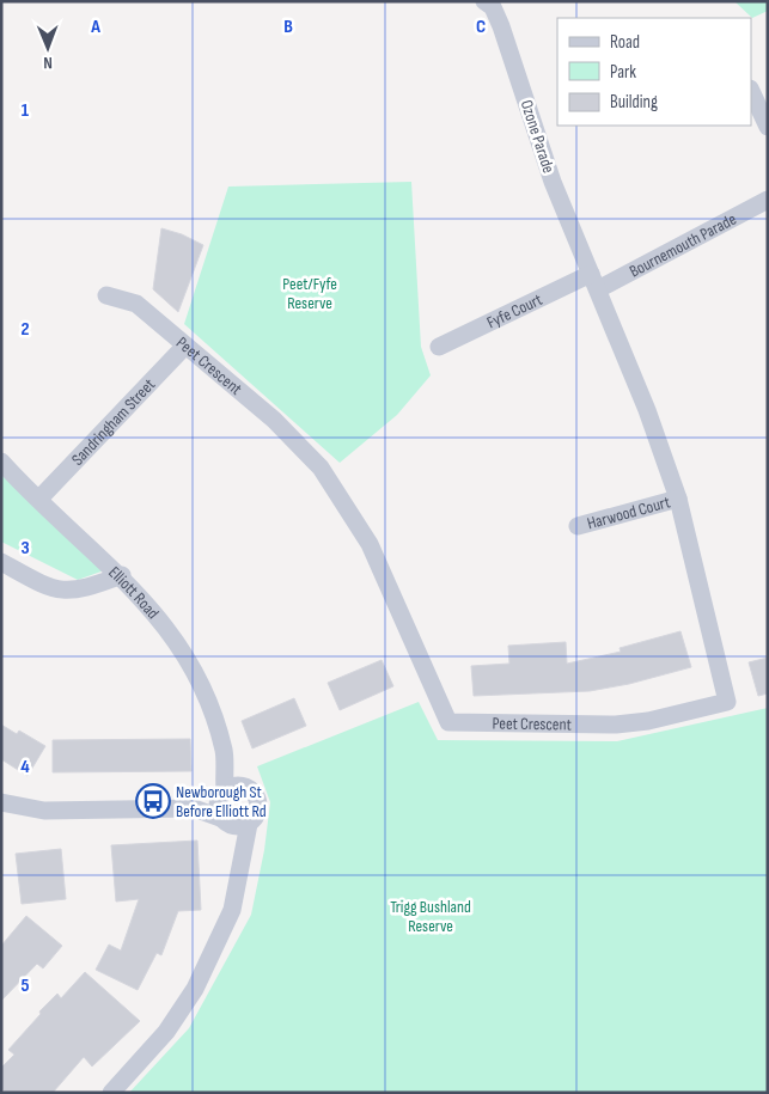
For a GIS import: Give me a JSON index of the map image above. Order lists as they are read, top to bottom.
{
  "streets": {
    "street": [
      "Ozone Parade",
      "Bournemouth Parade",
      "Fyfe Court",
      "Peet Crescent",
      "Sandringham Street",
      "Harwood Court",
      "Elliott Road"
    ]
  },
  "crossings": [
    ["Ozone Parade", "Bournemouth Parade"],
    ["Ozone Parade", "Fyfe Court"],
    ["Ozone Parade", "Peet Crescent"],
    ["Bournemouth Parade", "Fyfe Court"],
    ["Bournemouth Parade", "Peet Crescent"],
    ["Fyfe Court", "Peet Crescent"],
    ["Peet Crescent", "Sandringham Street"],
    ["Peet Crescent", "Harwood Court"],
    ["Sandringham Street", "Elliott Road"]
  ],
  "parks": ["Peet/Fyfe Reserve", "Trigg Bushland Reserve"],
  "places": {
    "bus stop": ["Newborough St Before Elliott Rd"]
  },
  "legend": ["Road", "Park", "Building"],
  "north": "bottom",
  "grid": {
    "columns": ["A", "B", "C"],
    "rows": [
      "1",
      "2",
      "3",
      "4",
      "5"
    ]
  }
}
